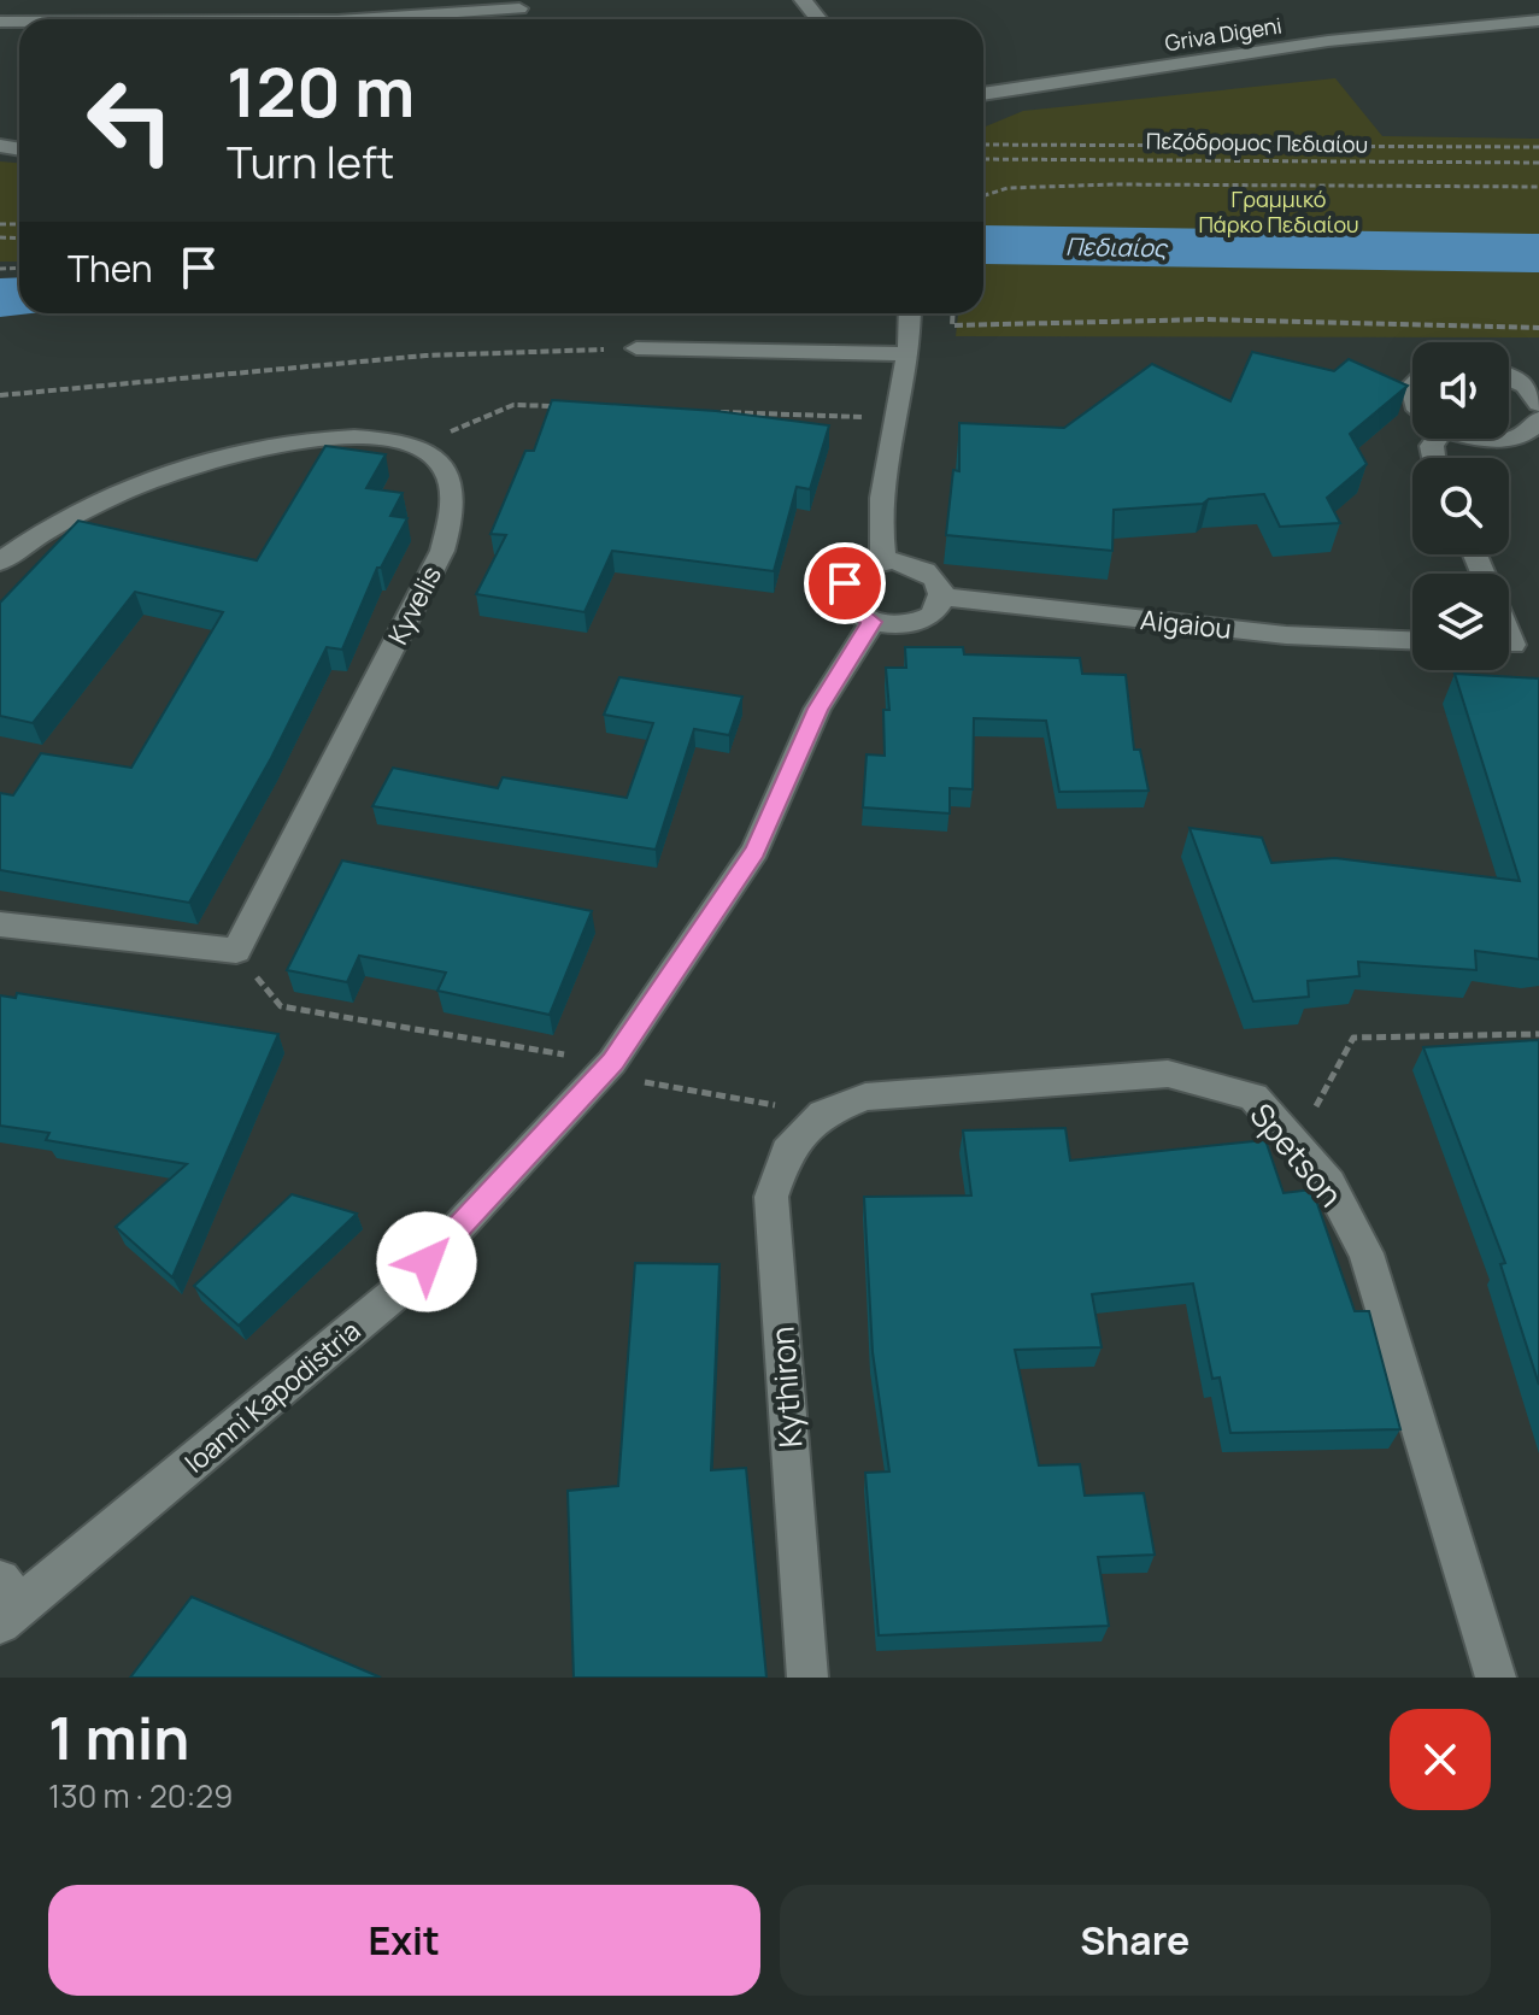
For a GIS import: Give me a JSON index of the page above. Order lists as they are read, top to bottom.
{
  "streets": {
    "street": [
      "Griva Digeni",
      "Kyvelis",
      "Aigaiou",
      "Spetson",
      "Kythiron",
      "Ioanni Kapodistria"
    ],
    "path": ["Πεζόδρομος Πεδιαίου"]
  },
  "crossings": [
    ["Aigaiou", "Ioanni Kapodistria"],
    ["Spetson", "Kythiron"]
  ],
  "water": ["Πεδιαίος"],
  "parks": ["Γραμμικό Πάρκο Πεδιαίου"],
  "page": {
    "turn": ["120 m", "Turn left"],
    "then": "Then",
    "heading": ["1 min", "130 m · 20:29"],
    "buttons": ["Exit", "Share"]
  }
}
